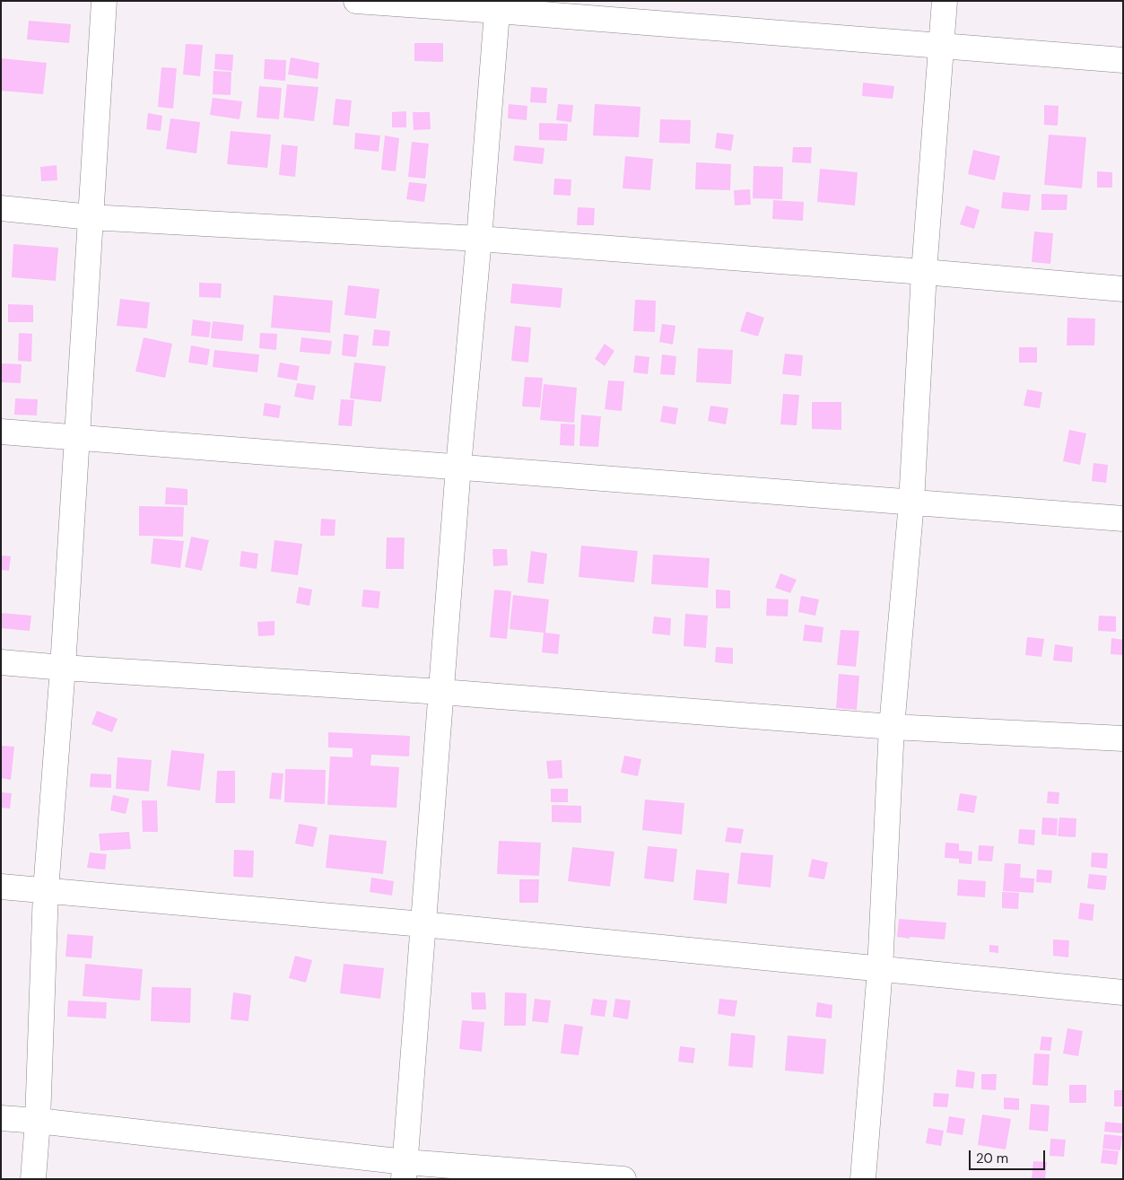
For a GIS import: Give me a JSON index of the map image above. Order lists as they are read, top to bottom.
{
  "scale_bar": "20 m"
}
